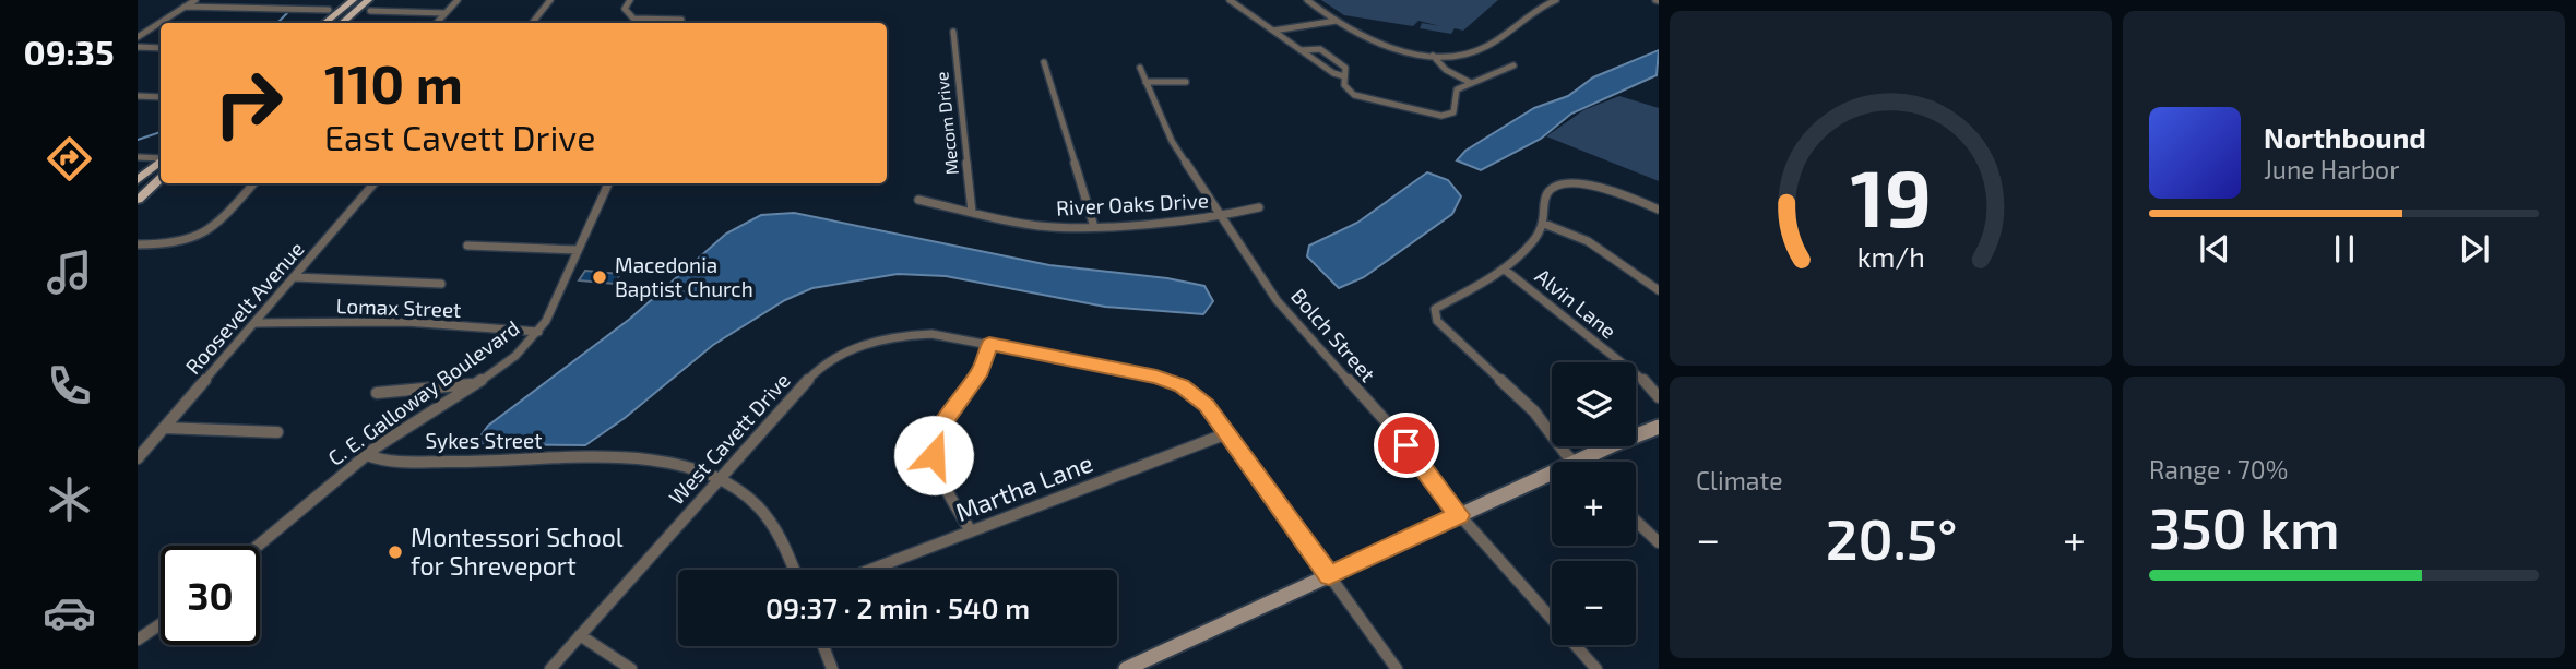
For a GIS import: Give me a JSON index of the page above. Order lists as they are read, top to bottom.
{
  "streets": {
    "street": [
      "Mecom Drive",
      "River Oaks Drive",
      "Alvin Lane",
      "Roosevelt Avenue",
      "Lomax Street",
      "Bolch Street",
      "C. E. Galloway Boulevard",
      "West Cavett Drive",
      "Sykes Street",
      "Martha Lane"
    ]
  },
  "crossings": [
    ["Mecom Drive", "River Oaks Drive"],
    ["River Oaks Drive", "Bolch Street"],
    ["Roosevelt Avenue", "Lomax Street"],
    ["Lomax Street", "C. E. Galloway Boulevard"],
    ["C. E. Galloway Boulevard", "Sykes Street"],
    ["West Cavett Drive", "Sykes Street"],
    ["West Cavett Drive", "Martha Lane"]
  ],
  "places": ["Macedonia Baptist Church", "Montessori School for Shreveport"],
  "page": {
    "tabs": "09:35",
    "turn": ["110 m", "East Cavett Drive"],
    "song": ["Northbound", "June Harbor"],
    "map_buttons": ["+", "−"],
    "tile": [
      "Climate",
      ["Range · 70%", "350 km"]
    ],
    "heat": ["−", "20.5°", "+"],
    "limit": "30",
    "trip": "09:37 · 2 min · 540 m",
    "gauge": ["19", "km/h"]
  }
}
